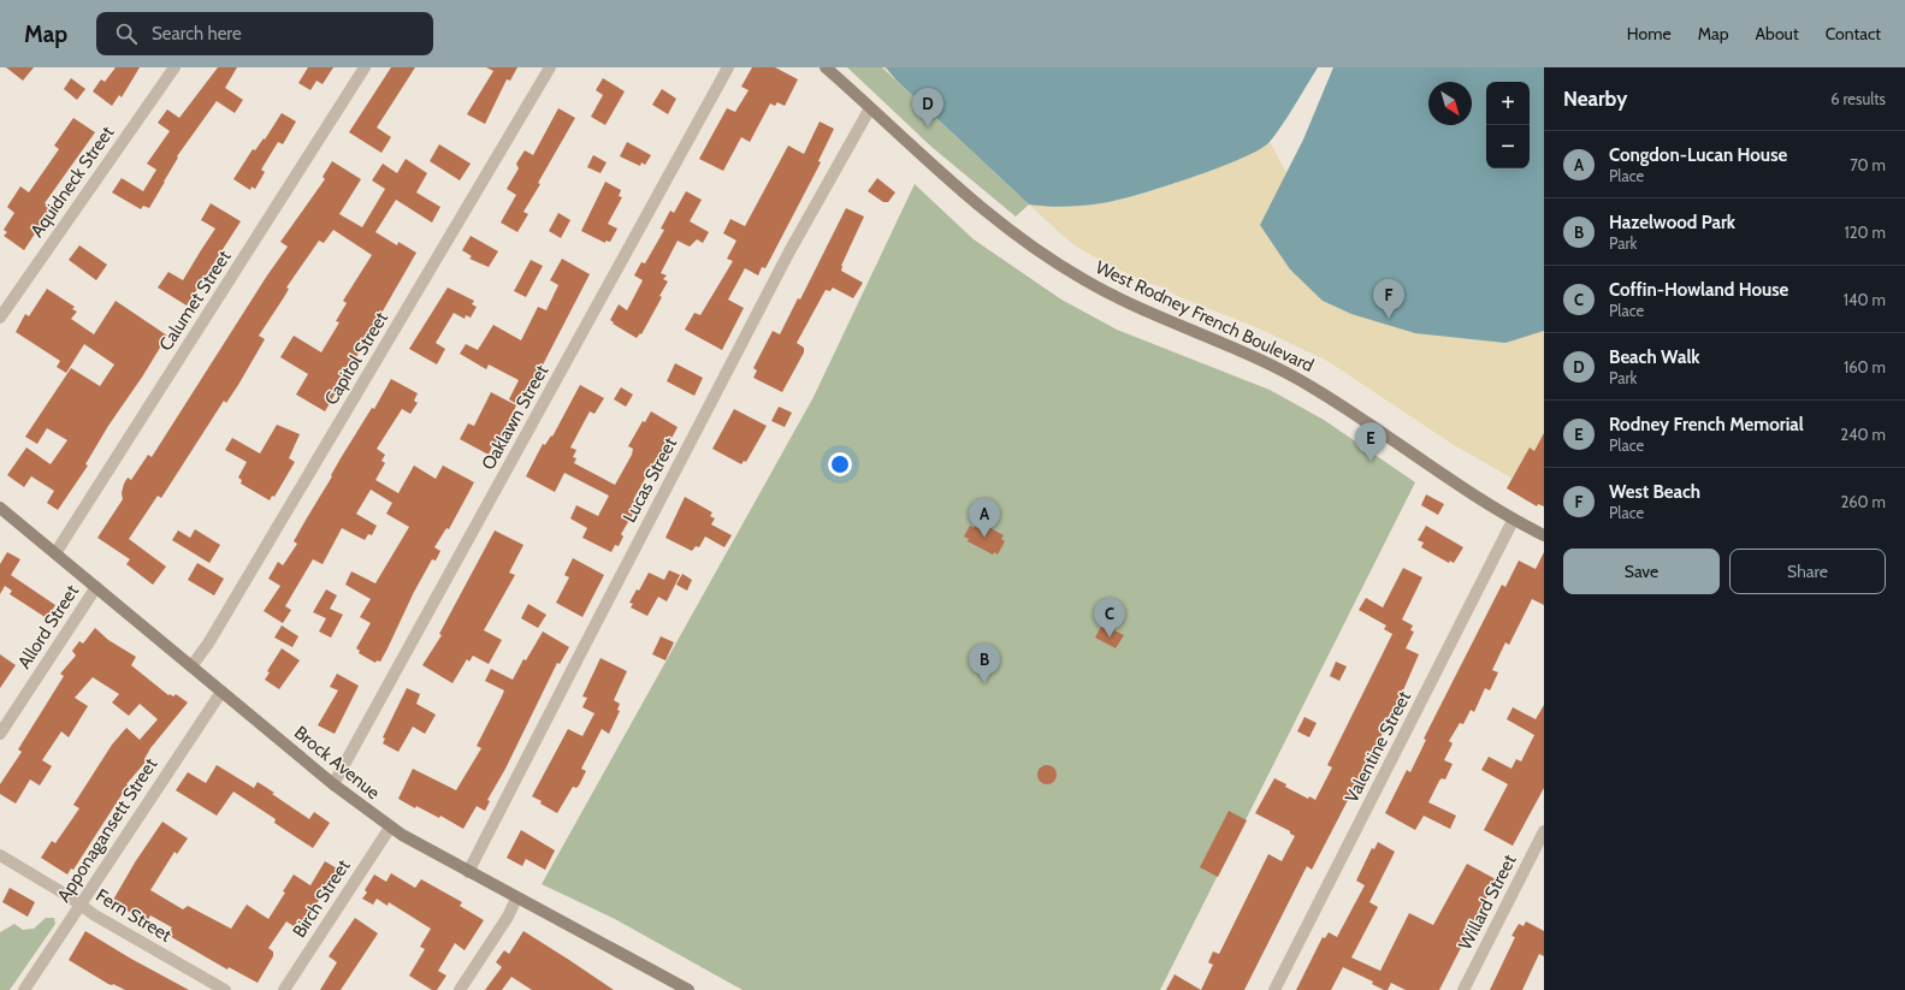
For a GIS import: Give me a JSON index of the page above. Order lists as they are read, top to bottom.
{
  "streets": {
    "main road": ["West Rodney French Boulevard", "Brock Avenue"],
    "street": [
      "Aquidneck Street",
      "Calumet Street",
      "Capitol Street",
      "Oaklawn Street",
      "Lucas Street",
      "Allord Street",
      "Valentine Street",
      "Apponagansett Street",
      "Birch Street",
      "Willard Street",
      "Fern Street"
    ]
  },
  "crossings": [
    ["Calumet Street", "Brock Avenue"],
    ["West Rodney French Boulevard", "Lucas Street"],
    ["West Rodney French Boulevard", "Valentine Street"],
    ["Capitol Street", "Brock Avenue"],
    ["Oaklawn Street", "Brock Avenue"],
    ["Lucas Street", "Brock Avenue"],
    ["Allord Street", "Brock Avenue"],
    ["Brock Avenue", "Apponagansett Street"],
    ["Brock Avenue", "Birch Street"],
    ["Apponagansett Street", "Fern Street"]
  ],
  "north": "bottom right",
  "page": {
    "header": "Map",
    "search": "Search here",
    "nav": [
      "Home",
      "Map",
      "About",
      "Contact"
    ],
    "heading": ["Nearby", "6 results"],
    "map_buttons": ["+", "−"],
    "pins": [
      "D",
      "F",
      "E",
      "A",
      "C",
      "B"
    ],
    "list": [
      {
        "mark": "A",
        "name": "Congdon-Lucan House",
        "note": "Place",
        "value": "70 m"
      },
      {
        "mark": "B",
        "name": "Hazelwood Park",
        "note": "Park",
        "value": "120 m"
      },
      {
        "mark": "C",
        "name": "Coffin-Howland House",
        "note": "Place",
        "value": "140 m"
      },
      {
        "mark": "D",
        "name": "Beach Walk",
        "note": "Park",
        "value": "160 m"
      },
      {
        "mark": "E",
        "name": "Rodney French Memorial",
        "note": "Place",
        "value": "240 m"
      },
      {
        "mark": "F",
        "name": "West Beach",
        "note": "Place",
        "value": "260 m"
      }
    ],
    "buttons": ["Save", "Share"]
  }
}
